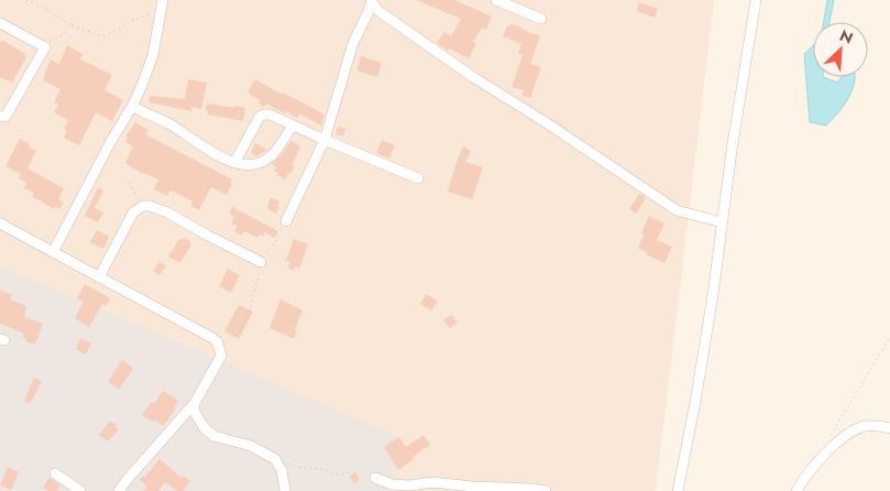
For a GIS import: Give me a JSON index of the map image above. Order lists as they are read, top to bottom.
{
  "north": "top right"
}
